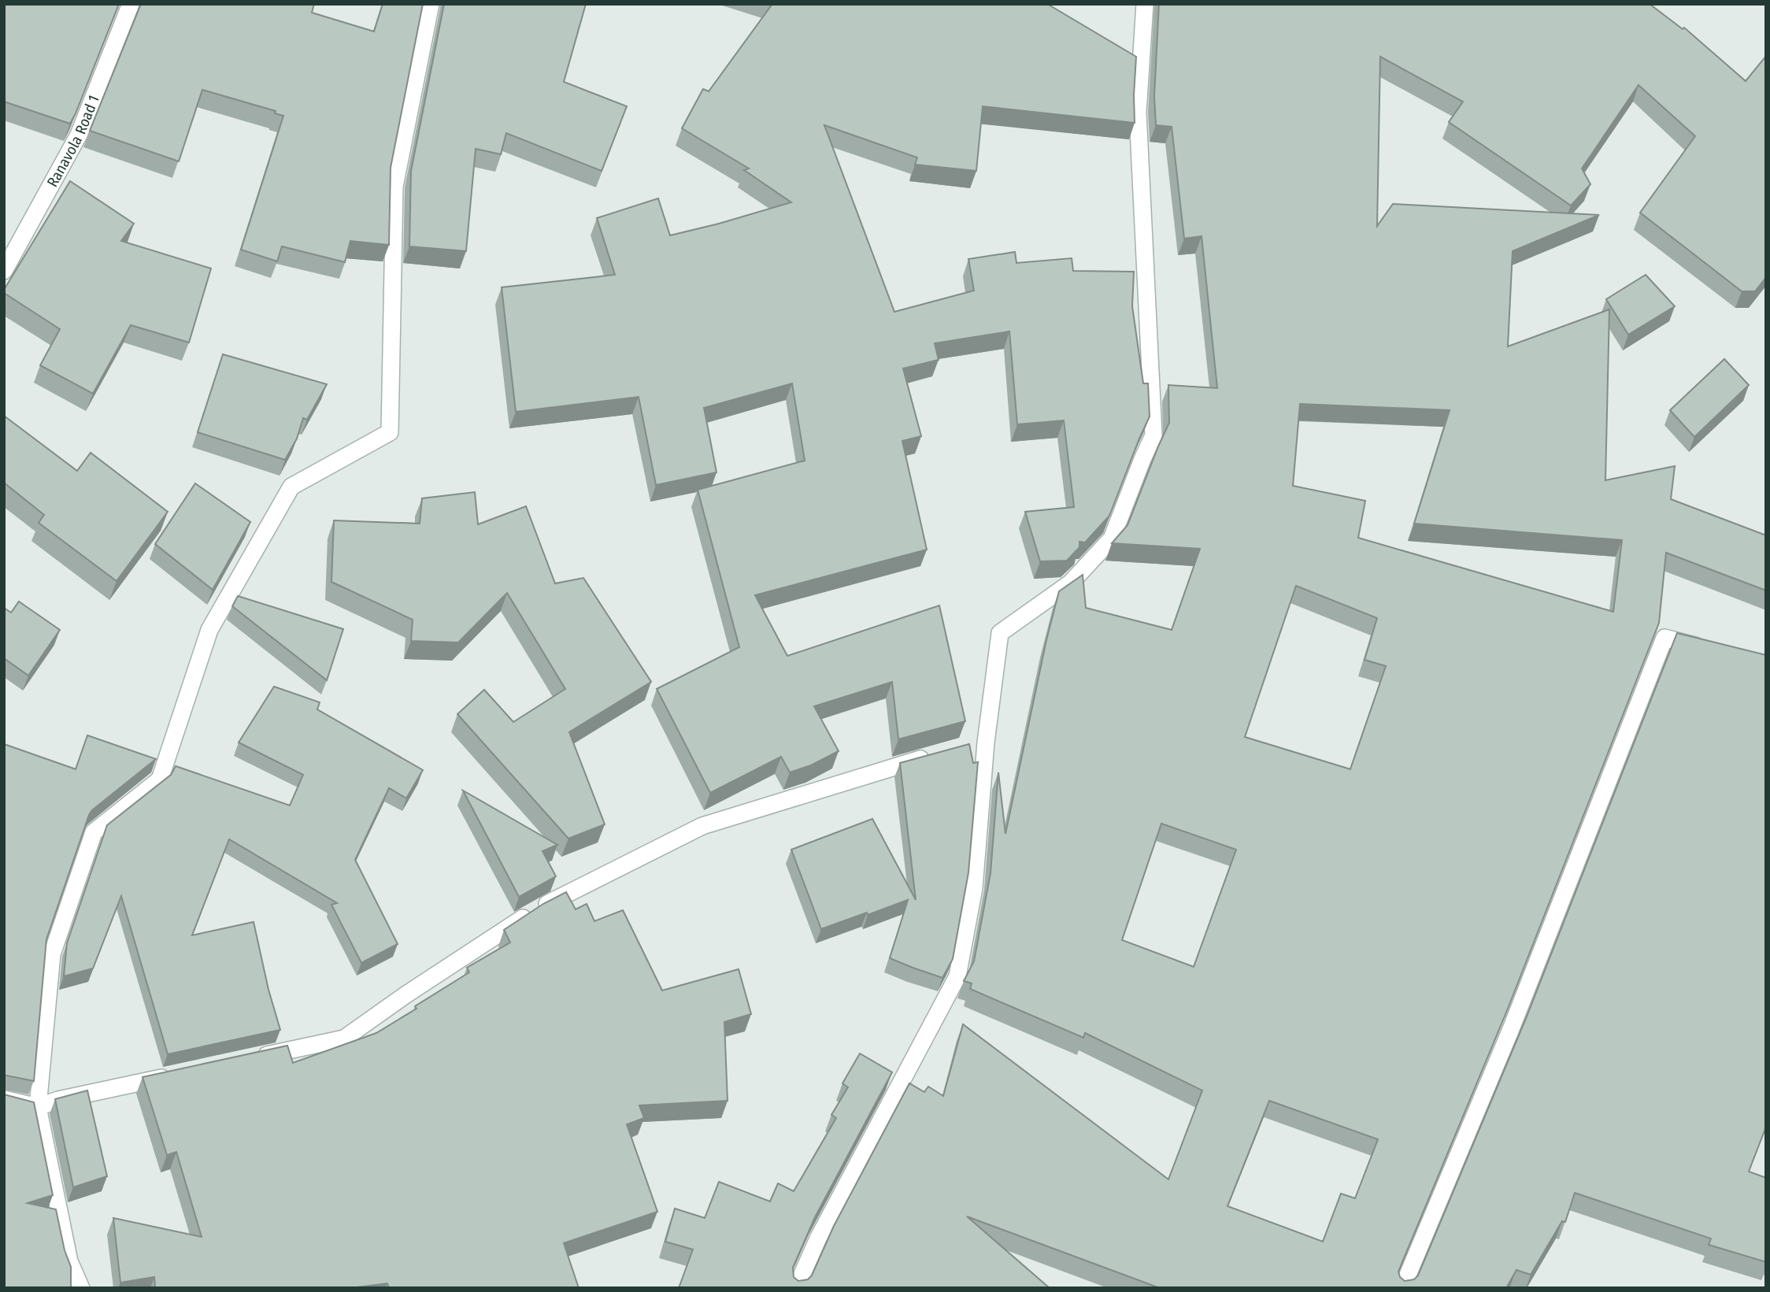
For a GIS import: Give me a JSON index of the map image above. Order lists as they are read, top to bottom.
{
  "streets": {
    "street": ["Ranavola Road 1"]
  }
}
